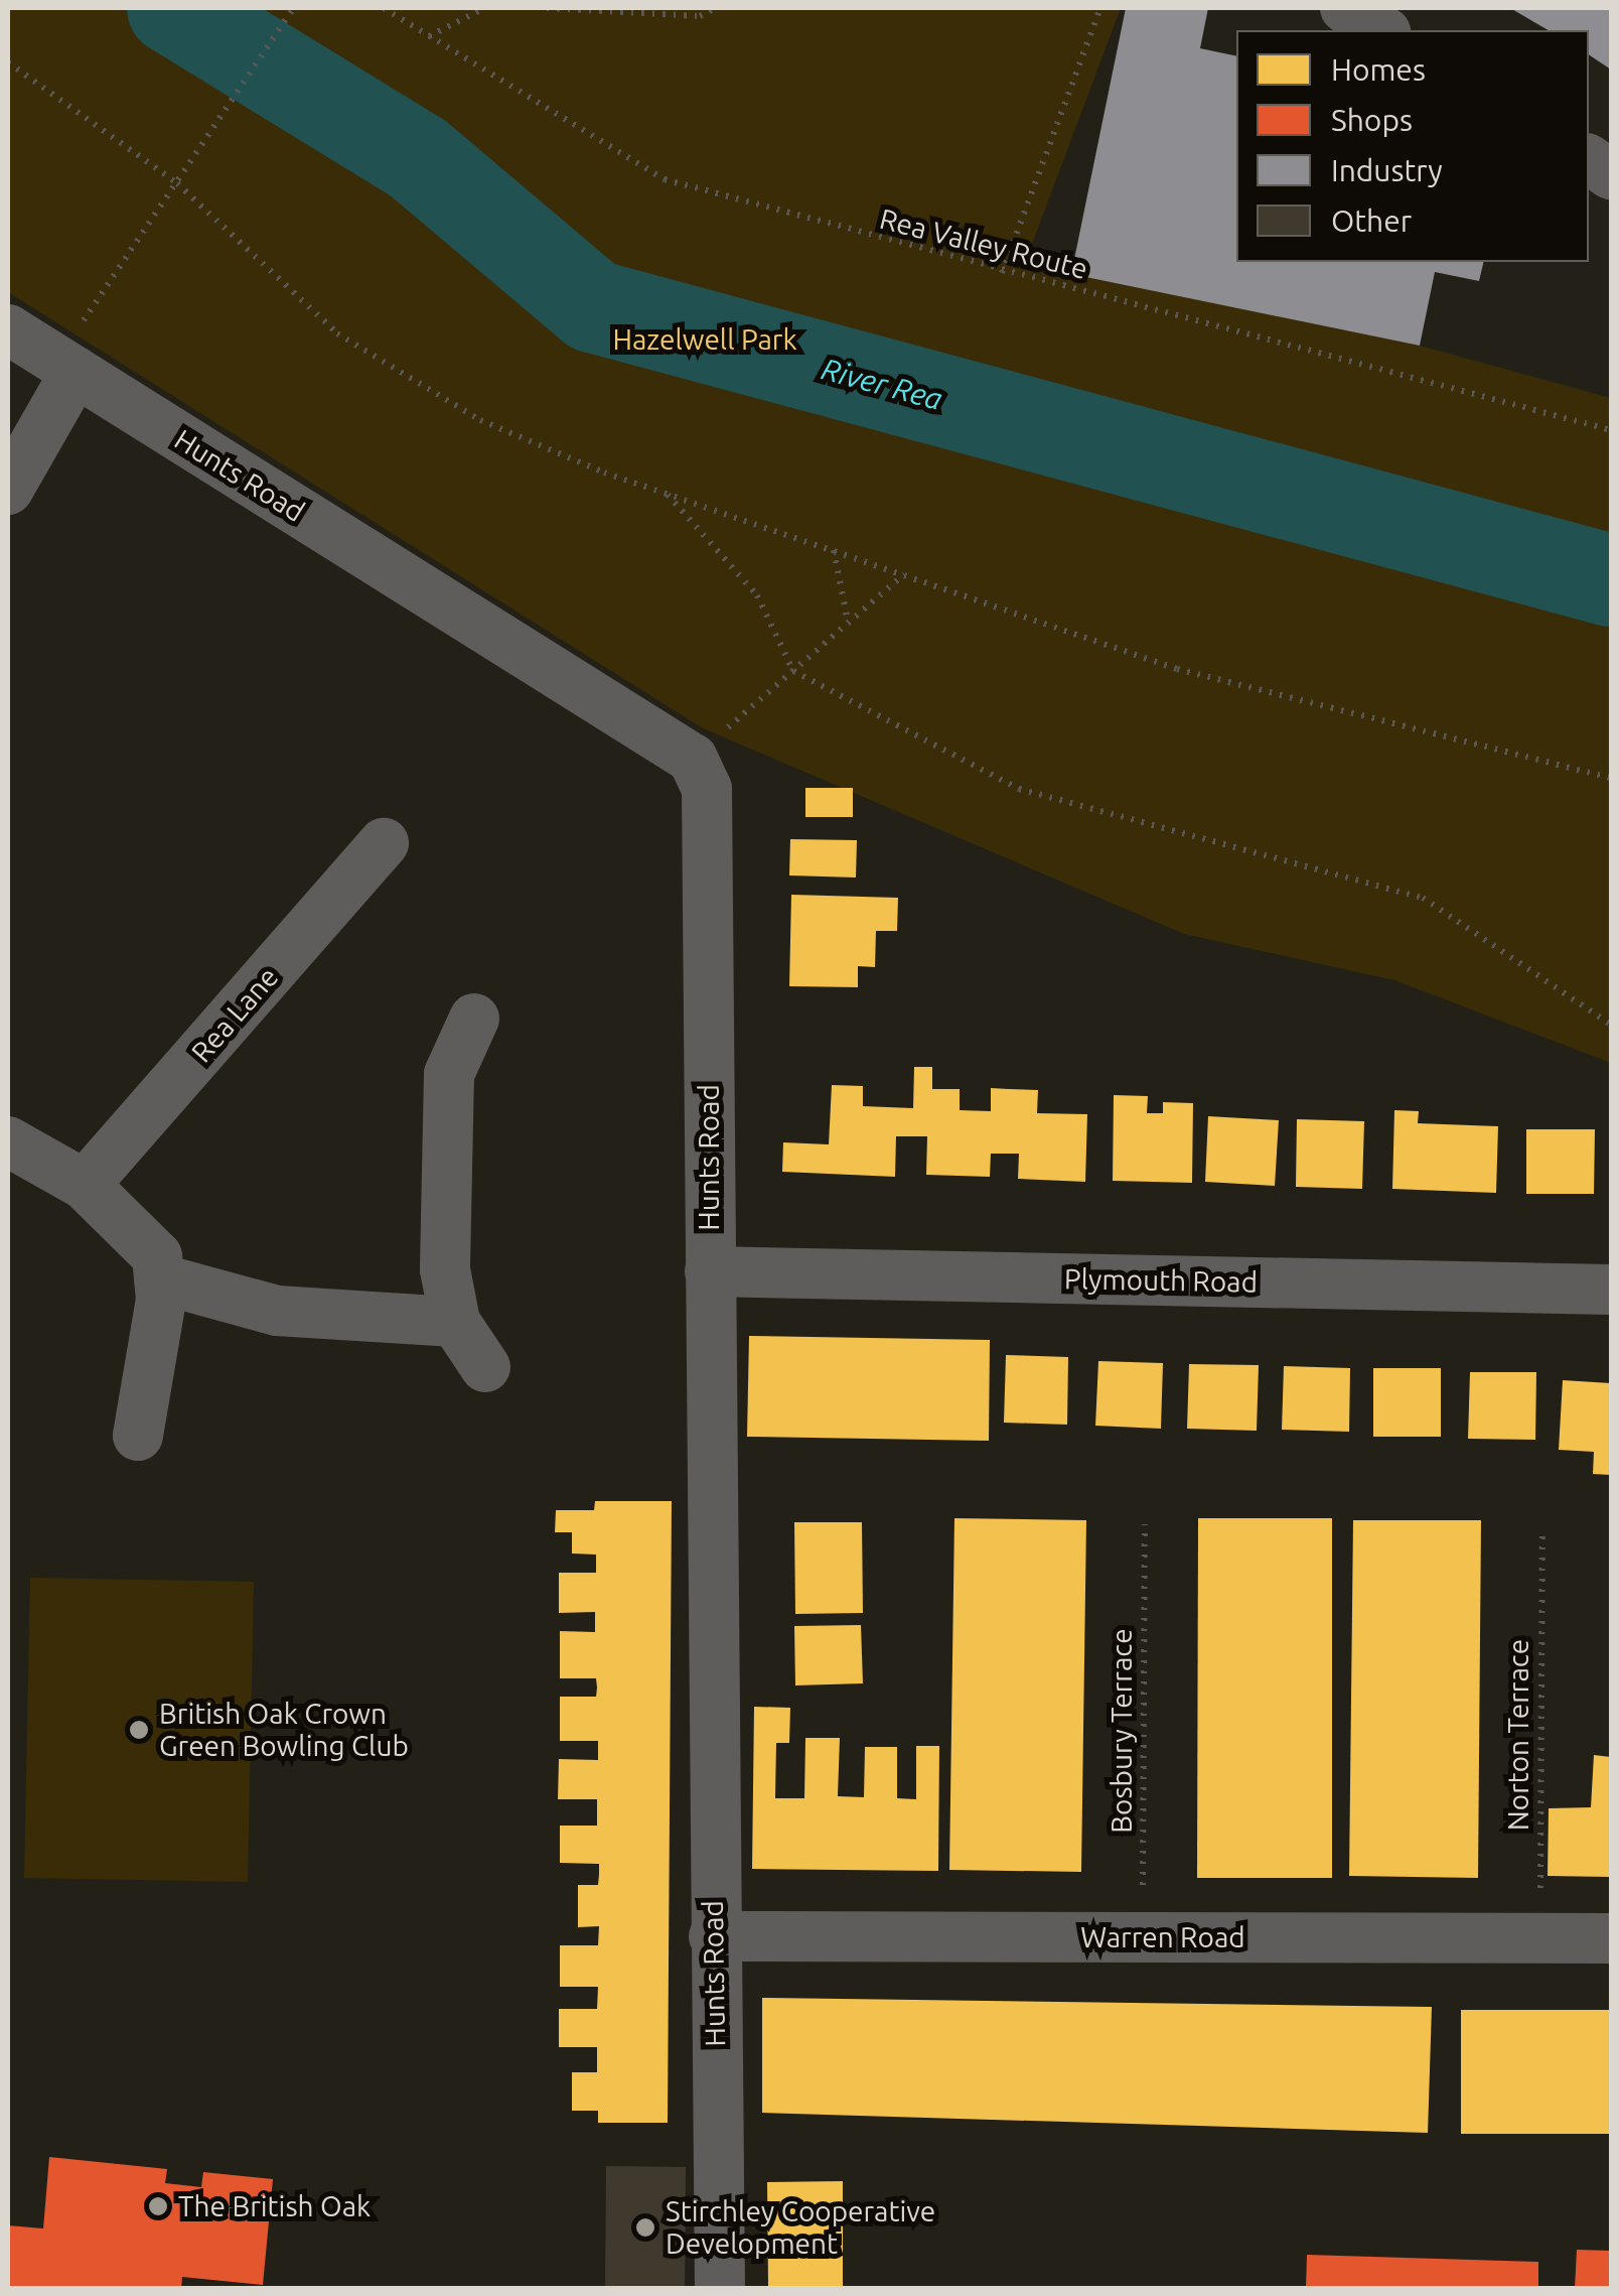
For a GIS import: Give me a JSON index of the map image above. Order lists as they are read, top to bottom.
{
  "streets": {
    "street": [
      "Hunts Road",
      "Rea Lane",
      "Plymouth Road",
      "Warren Road"
    ],
    "path": ["Rea Valley Route", "Bosbury Terrace", "Norton Terrace"]
  },
  "crossings": [
    ["Hunts Road", "Plymouth Road"],
    ["Hunts Road", "Warren Road"],
    ["Bosbury Terrace", "Warren Road"],
    ["Norton Terrace", "Warren Road"]
  ],
  "water": ["River Rea"],
  "parks": ["Hazelwell Park"],
  "places": ["British Oak Crown Green Bowling Club", "The British Oak", "Stirchley Cooperative Development"],
  "legend": [
    "Homes",
    "Shops",
    "Industry",
    "Other"
  ]
}
